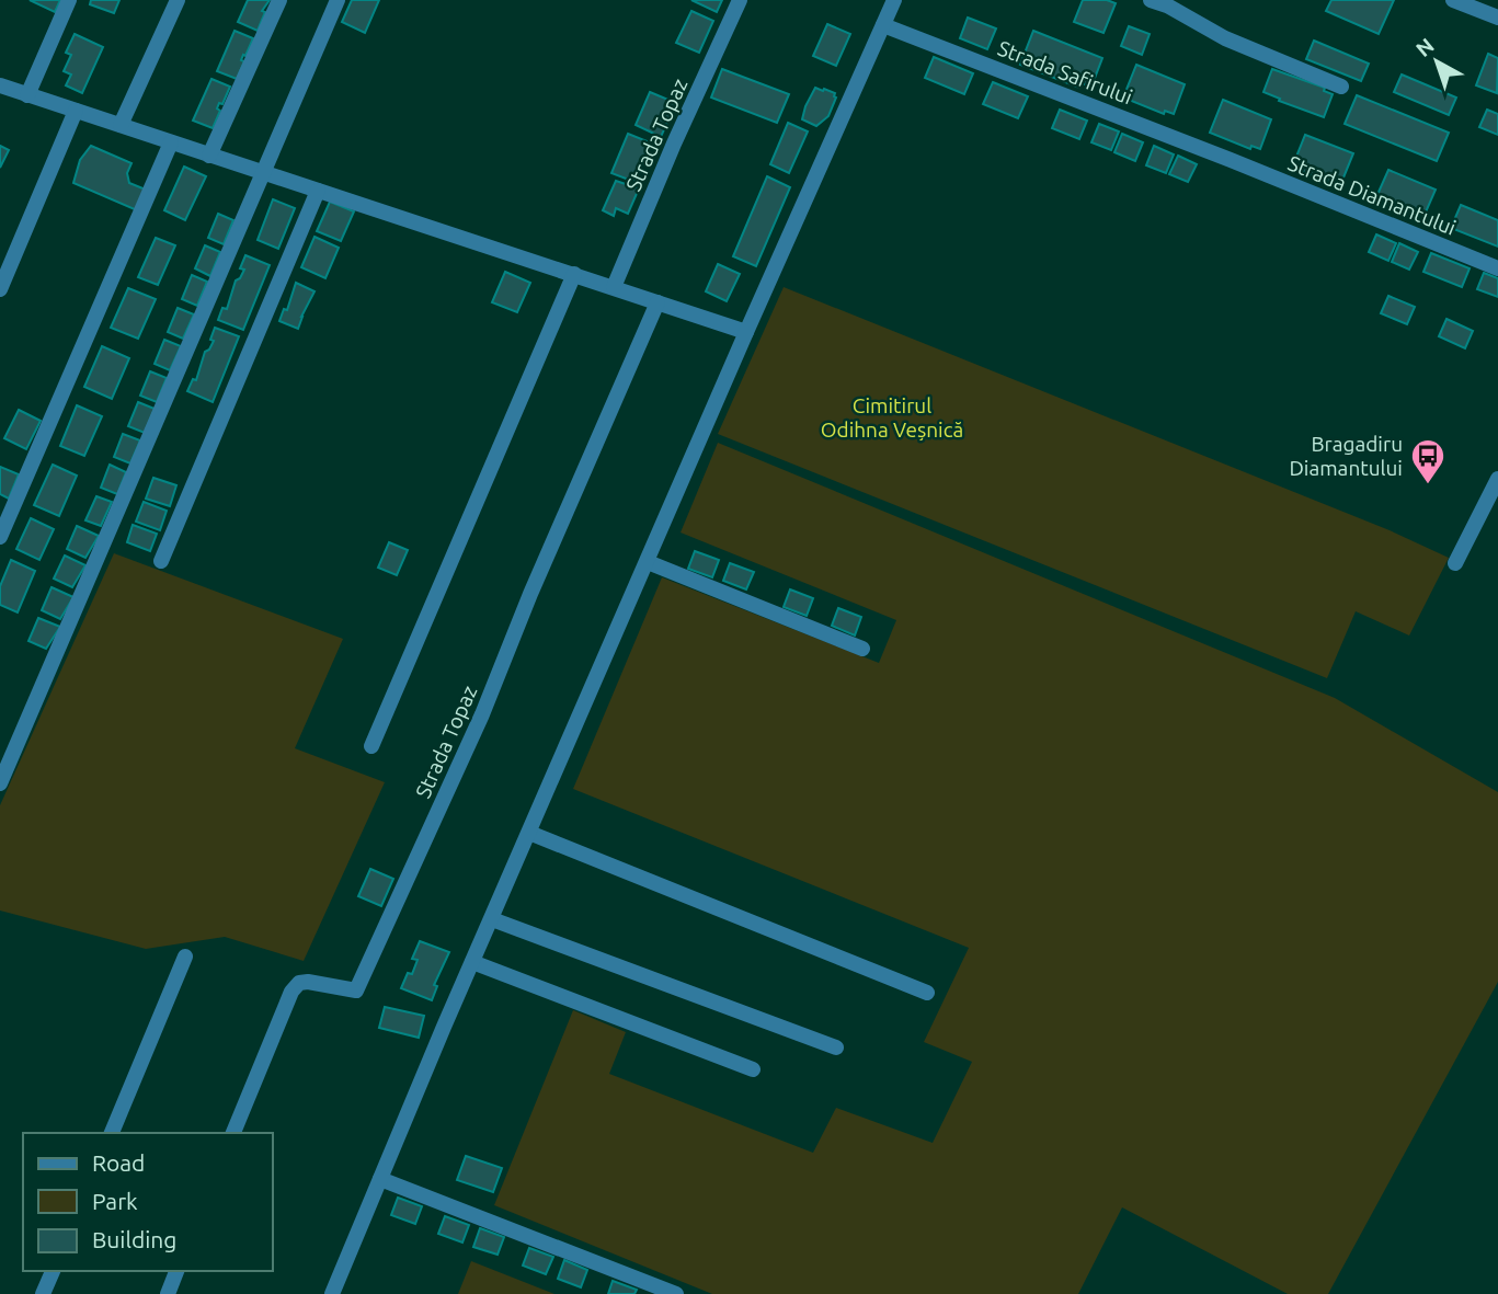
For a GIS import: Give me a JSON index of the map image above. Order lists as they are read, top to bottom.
{
  "streets": {
    "street": ["Strada Safirului", "Strada Topaz", "Strada Diamantului"]
  },
  "crossings": [
    ["Strada Safirului", "Strada Diamantului"]
  ],
  "parks": ["Cimitirul Odihna Veșnică"],
  "places": {
    "bus stop": ["Bragadiru Diamantului"]
  },
  "legend": ["Road", "Park", "Building"],
  "north": "top left"
}
